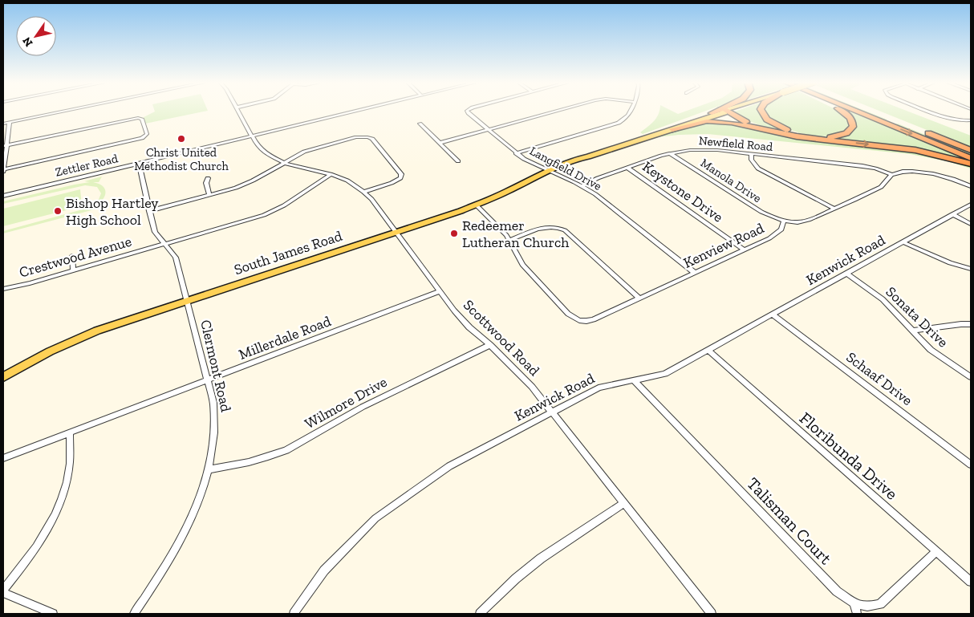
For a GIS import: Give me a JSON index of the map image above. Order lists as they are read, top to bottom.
{
  "streets": {
    "main road": ["South James Road"],
    "street": [
      "Newfield Road",
      "Zettler Road",
      "Langfield Drive",
      "Manola Drive",
      "Keystone Drive",
      "Kenview Road",
      "Crestwood Avenue",
      "Kenwick Road",
      "Sonata Drive",
      "Millerdale Road",
      "Scottwood Road",
      "Clermont Road",
      "Schaaf Drive",
      "Wilmore Drive",
      "Floribunda Drive",
      "Talisman Court"
    ]
  },
  "crossings": [
    ["Newfield Road", "Langfield Drive"],
    ["Newfield Road", "Manola Drive"],
    ["Newfield Road", "Keystone Drive"],
    ["Zettler Road", "Scottwood Road"],
    ["Zettler Road", "Clermont Road"],
    ["Langfield Drive", "Kenview Road"],
    ["Langfield Drive", "South James Road"],
    ["Manola Drive", "Kenview Road"],
    ["Keystone Drive", "Kenview Road"],
    ["South James Road", "Scottwood Road"],
    ["South James Road", "Clermont Road"],
    ["Crestwood Avenue", "Scottwood Road"],
    ["Crestwood Avenue", "Clermont Road"],
    ["Kenwick Road", "Sonata Drive"],
    ["Kenwick Road", "Scottwood Road"],
    ["Kenwick Road", "Schaaf Drive"],
    ["Kenwick Road", "Floribunda Drive"],
    ["Kenwick Road", "Talisman Court"],
    ["Millerdale Road", "Scottwood Road"],
    ["Millerdale Road", "Clermont Road"],
    ["Scottwood Road", "Wilmore Drive"],
    ["Clermont Road", "Wilmore Drive"],
    ["Floribunda Drive", "Talisman Court"]
  ],
  "places": ["Christ United Methodist Church", "Bishop Hartley High School", "Redeemer Lutheran Church"],
  "north": "bottom left"
}
